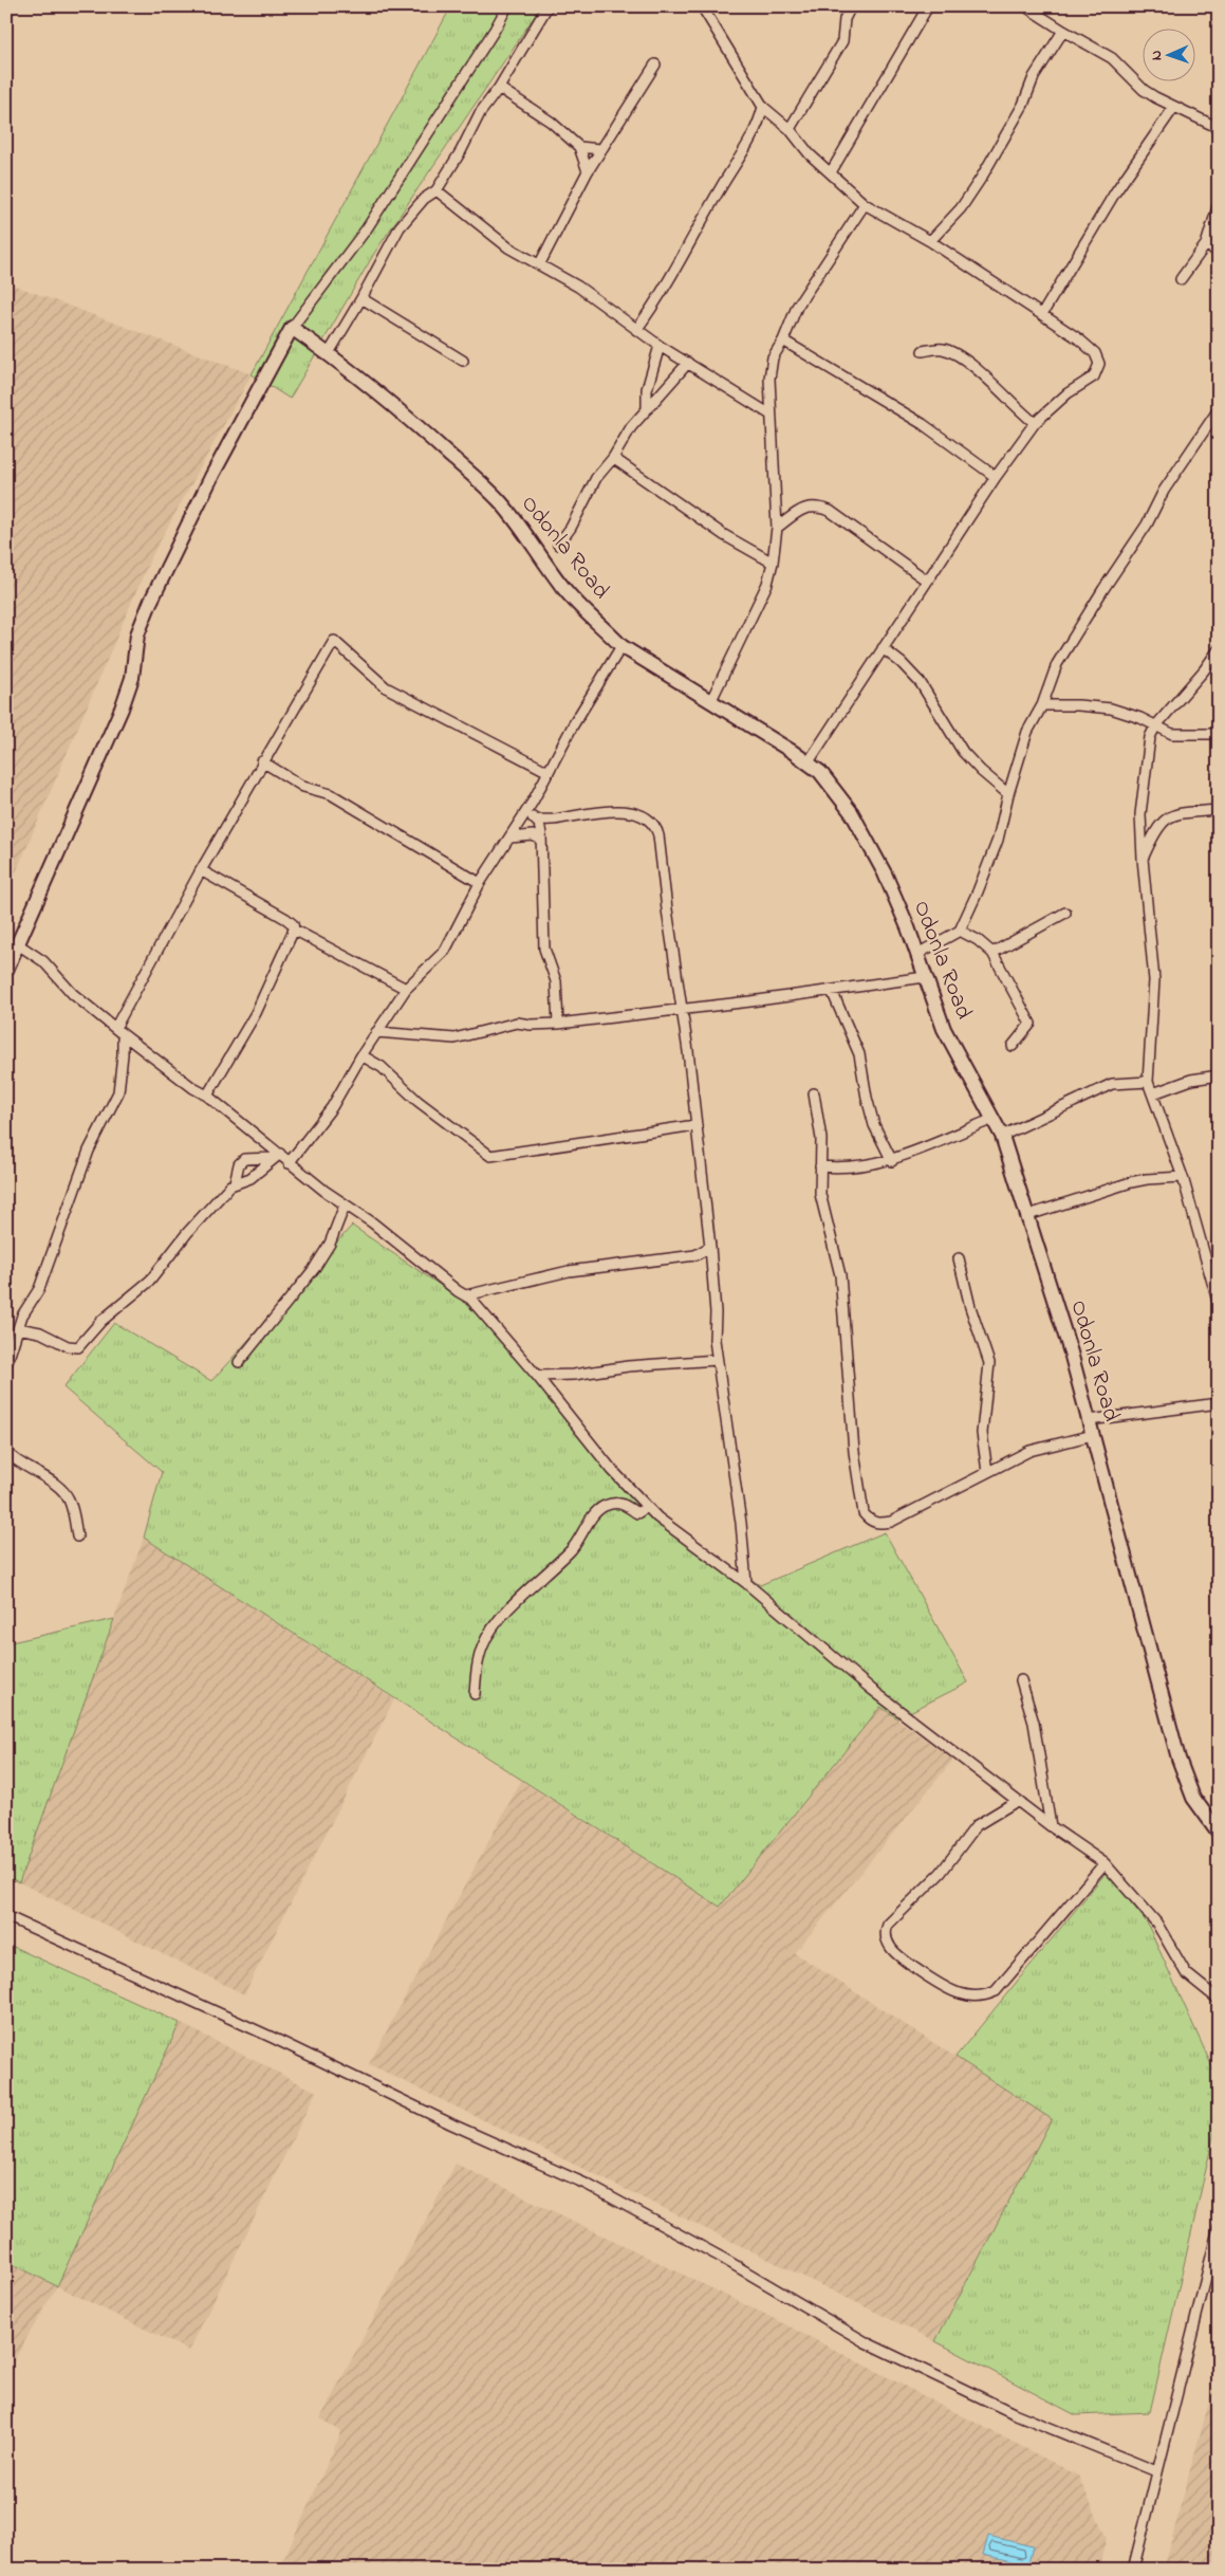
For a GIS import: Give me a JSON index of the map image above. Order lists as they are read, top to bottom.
{
  "streets": {
    "street": ["Odonla Road"]
  },
  "north": "left"
}
